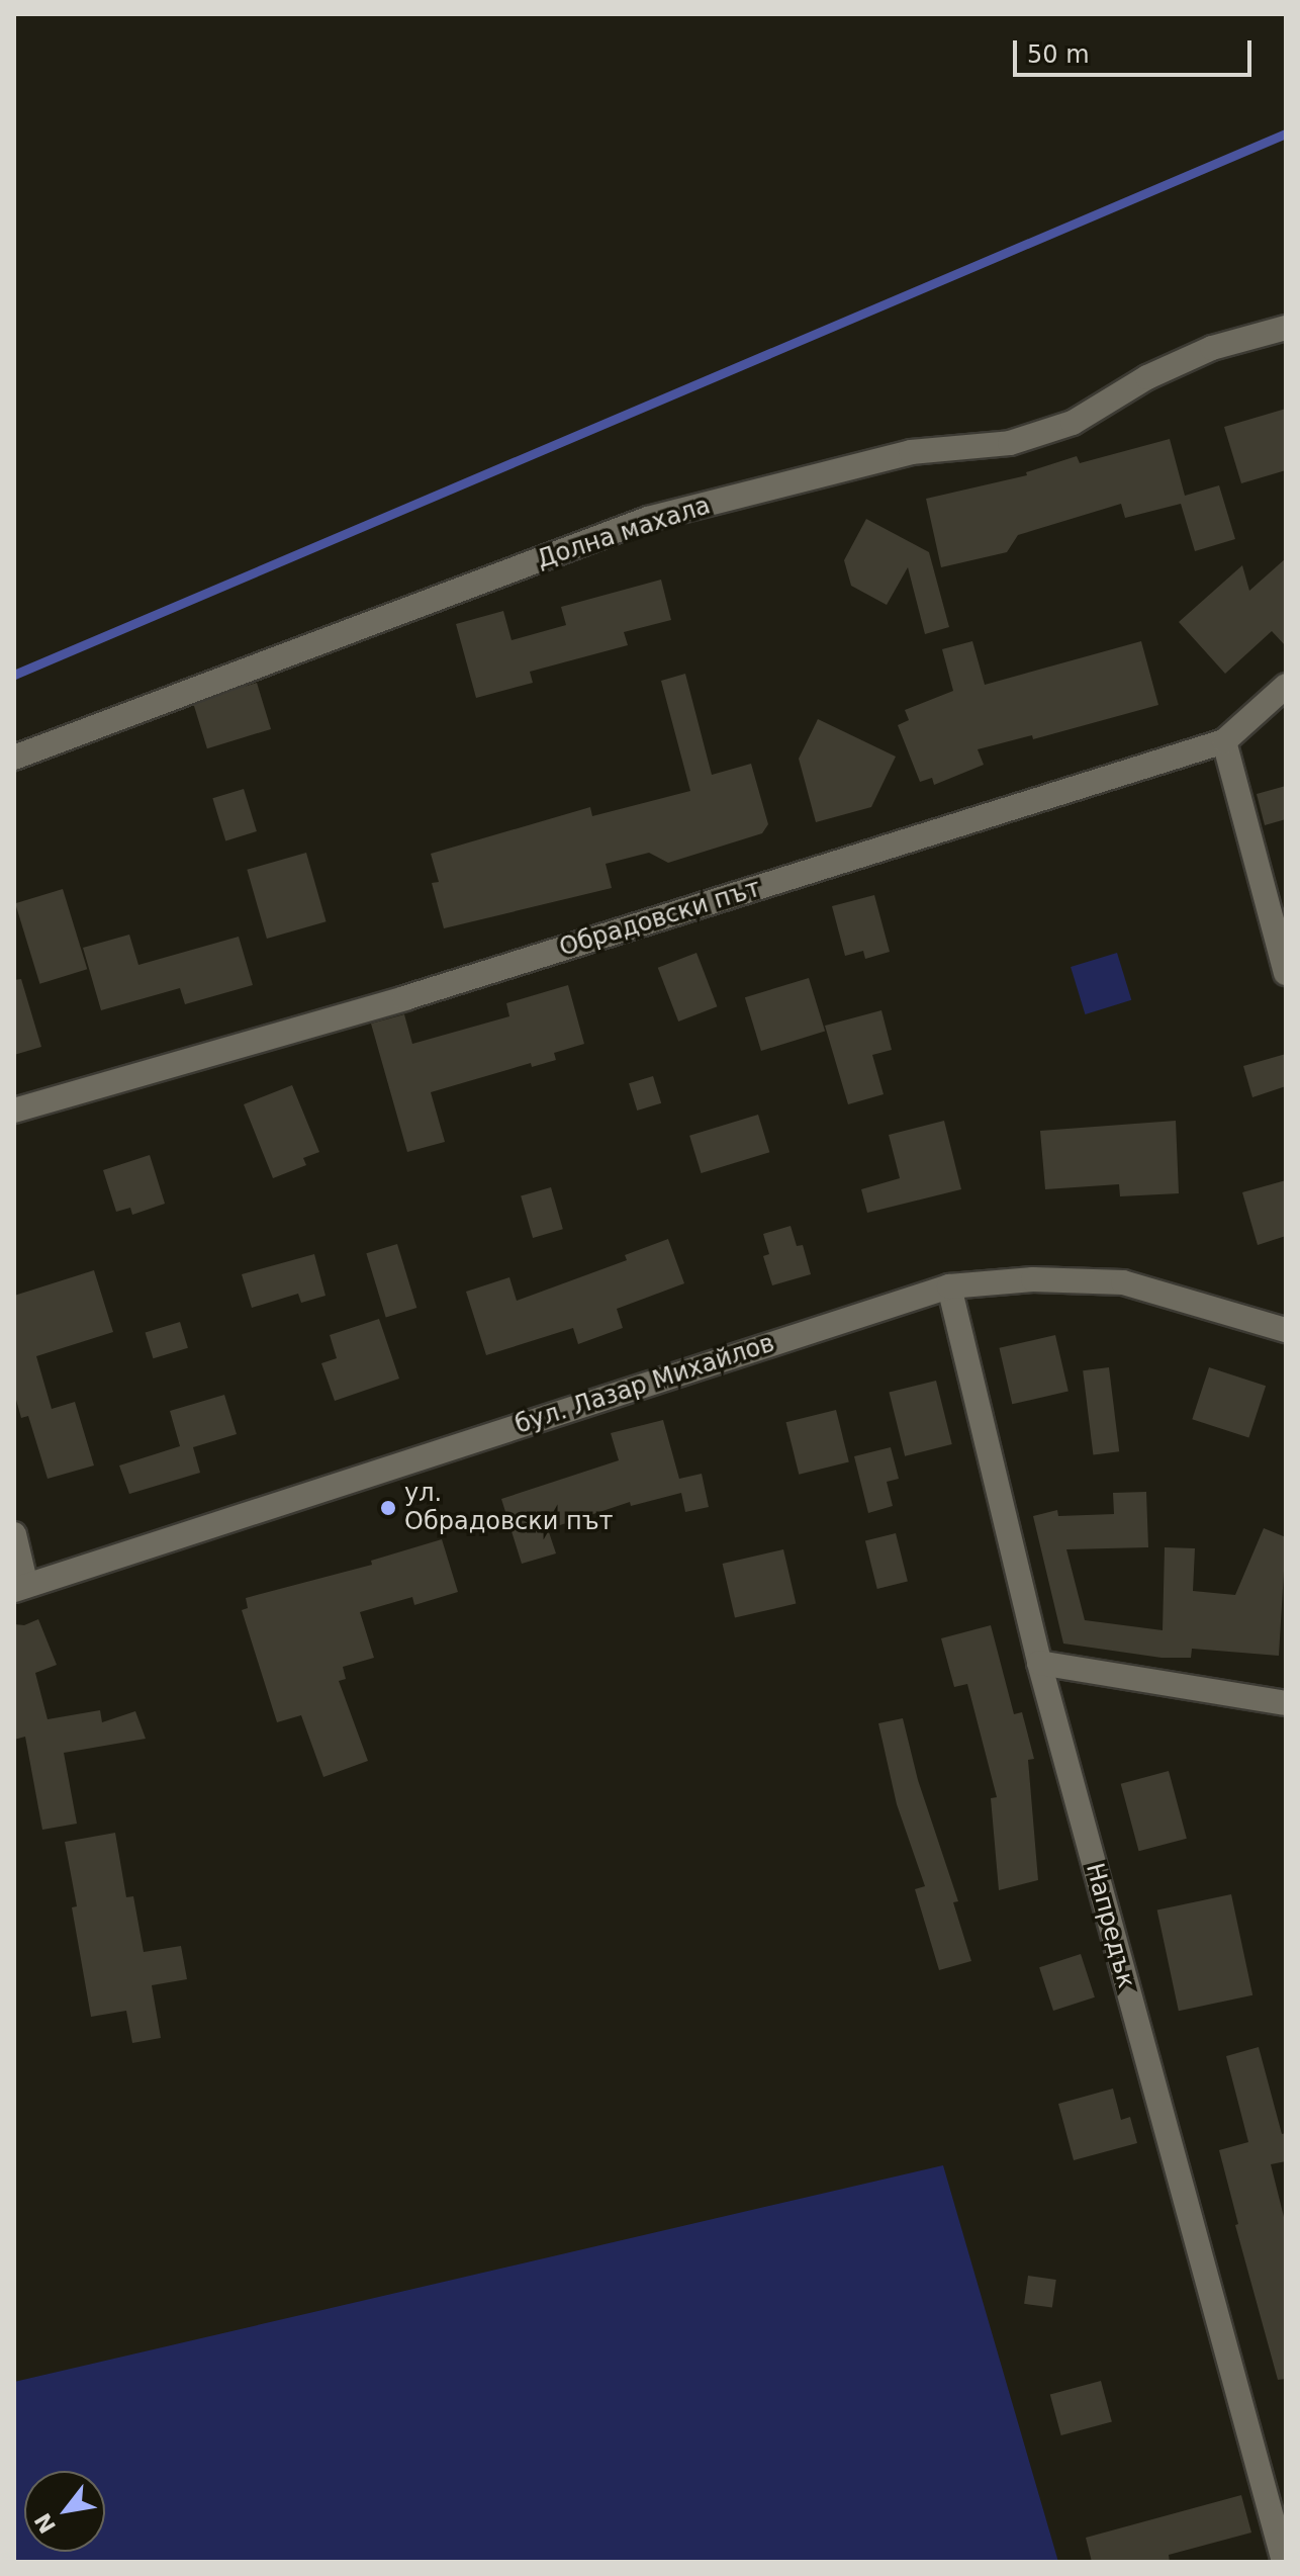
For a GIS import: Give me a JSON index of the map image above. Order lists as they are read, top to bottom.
{
  "streets": {
    "street": [
      "Долна махала",
      "Обрадовски път",
      "бул. Лазар Михайлов",
      "Напредък"
    ]
  },
  "crossings": [
    ["бул. Лазар Михайлов", "Напредък"]
  ],
  "places": ["ул. Обрадовски път"],
  "scale_bar": "50 m",
  "north": "bottom left"
}
